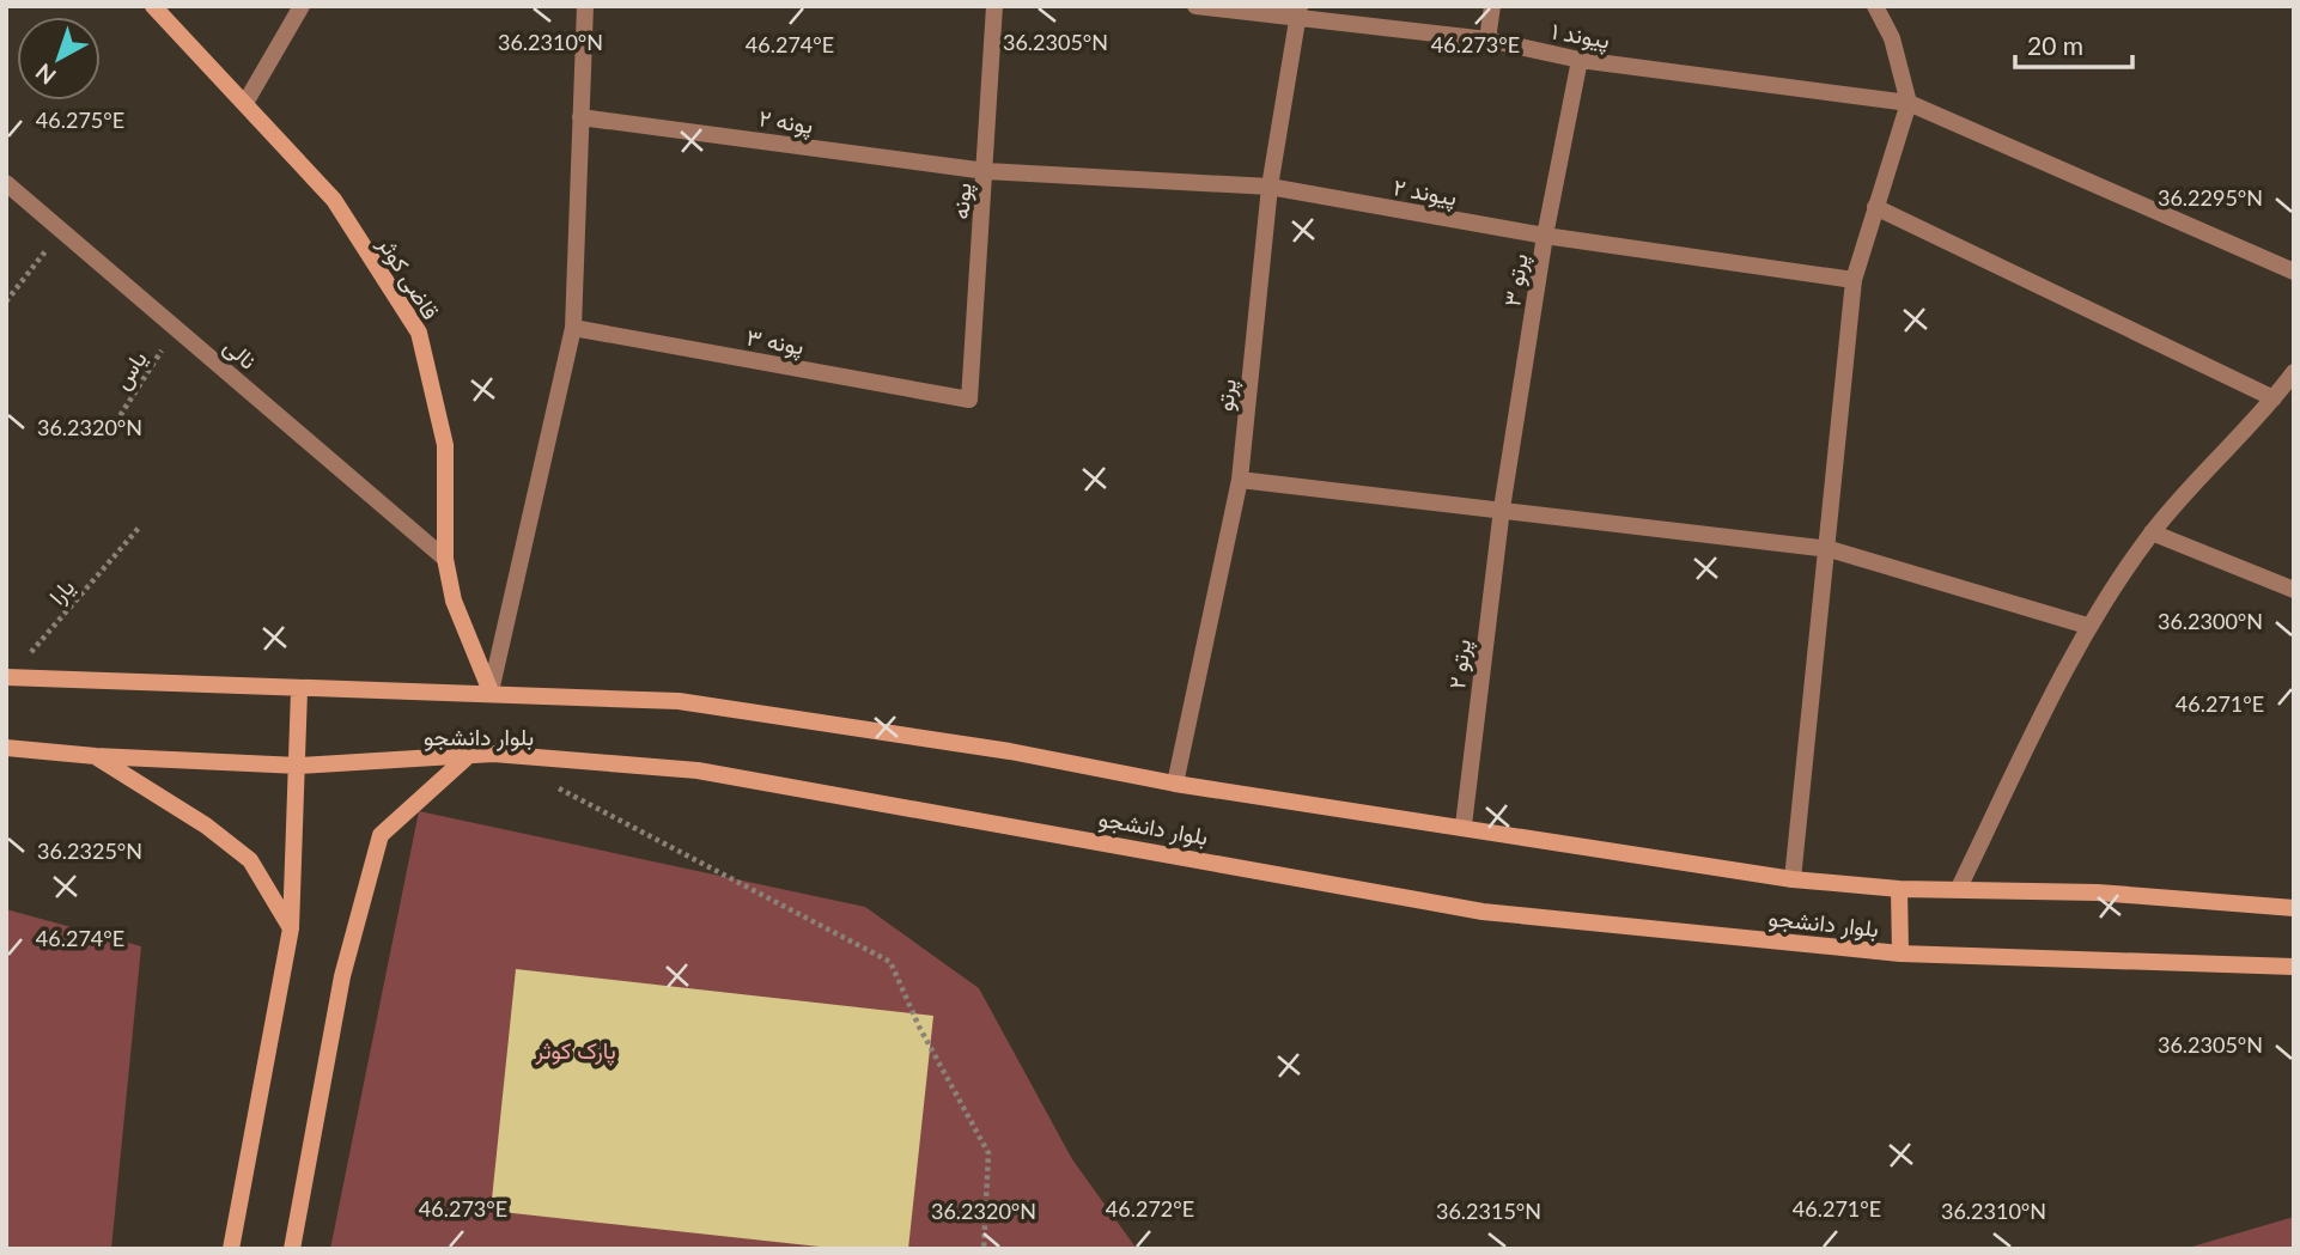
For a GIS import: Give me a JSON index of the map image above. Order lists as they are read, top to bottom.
{
  "streets": {
    "main road": ["قاضی کوثر", "بلوار دانشجو"],
    "street": [
      "پیوند ۱",
      "پونه ۲",
      "پیوند ۲",
      "پونه",
      "پرتو ۳",
      "پونه ۳",
      "نالی",
      "پرتو",
      "پرتو ۲"
    ],
    "path": ["یاس", "یارا"]
  },
  "crossings": [
    ["پیوند ۱", "پرتو ۳"],
    ["پیوند ۱", "پرتو"],
    ["پونه ۲", "پیوند ۲"],
    ["پونه ۲", "پونه"],
    ["پیوند ۲", "پونه"],
    ["پیوند ۲", "پرتو ۳"],
    ["پیوند ۲", "پرتو"],
    ["پونه", "پونه ۳"],
    ["قاضی کوثر", "نالی"],
    ["قاضی کوثر", "بلوار دانشجو"],
    ["پرتو ۳", "پرتو ۲"],
    ["نالی", "یاس"],
    ["پرتو", "بلوار دانشجو"],
    ["یارا", "بلوار دانشجو"],
    ["پرتو ۲", "بلوار دانشجو"]
  ],
  "parks": ["پارک کوثر"],
  "scale_bar": "20 m",
  "north": "bottom left",
  "coordinates": [
    "36.2310°N",
    "36.2305°N",
    "46.274°E",
    "46.273°E",
    "46.275°E",
    "36.2295°N",
    "36.2320°N",
    "36.2300°N",
    "46.271°E",
    "36.2325°N",
    "46.272°E",
    "36.2315°N"
  ]
}
